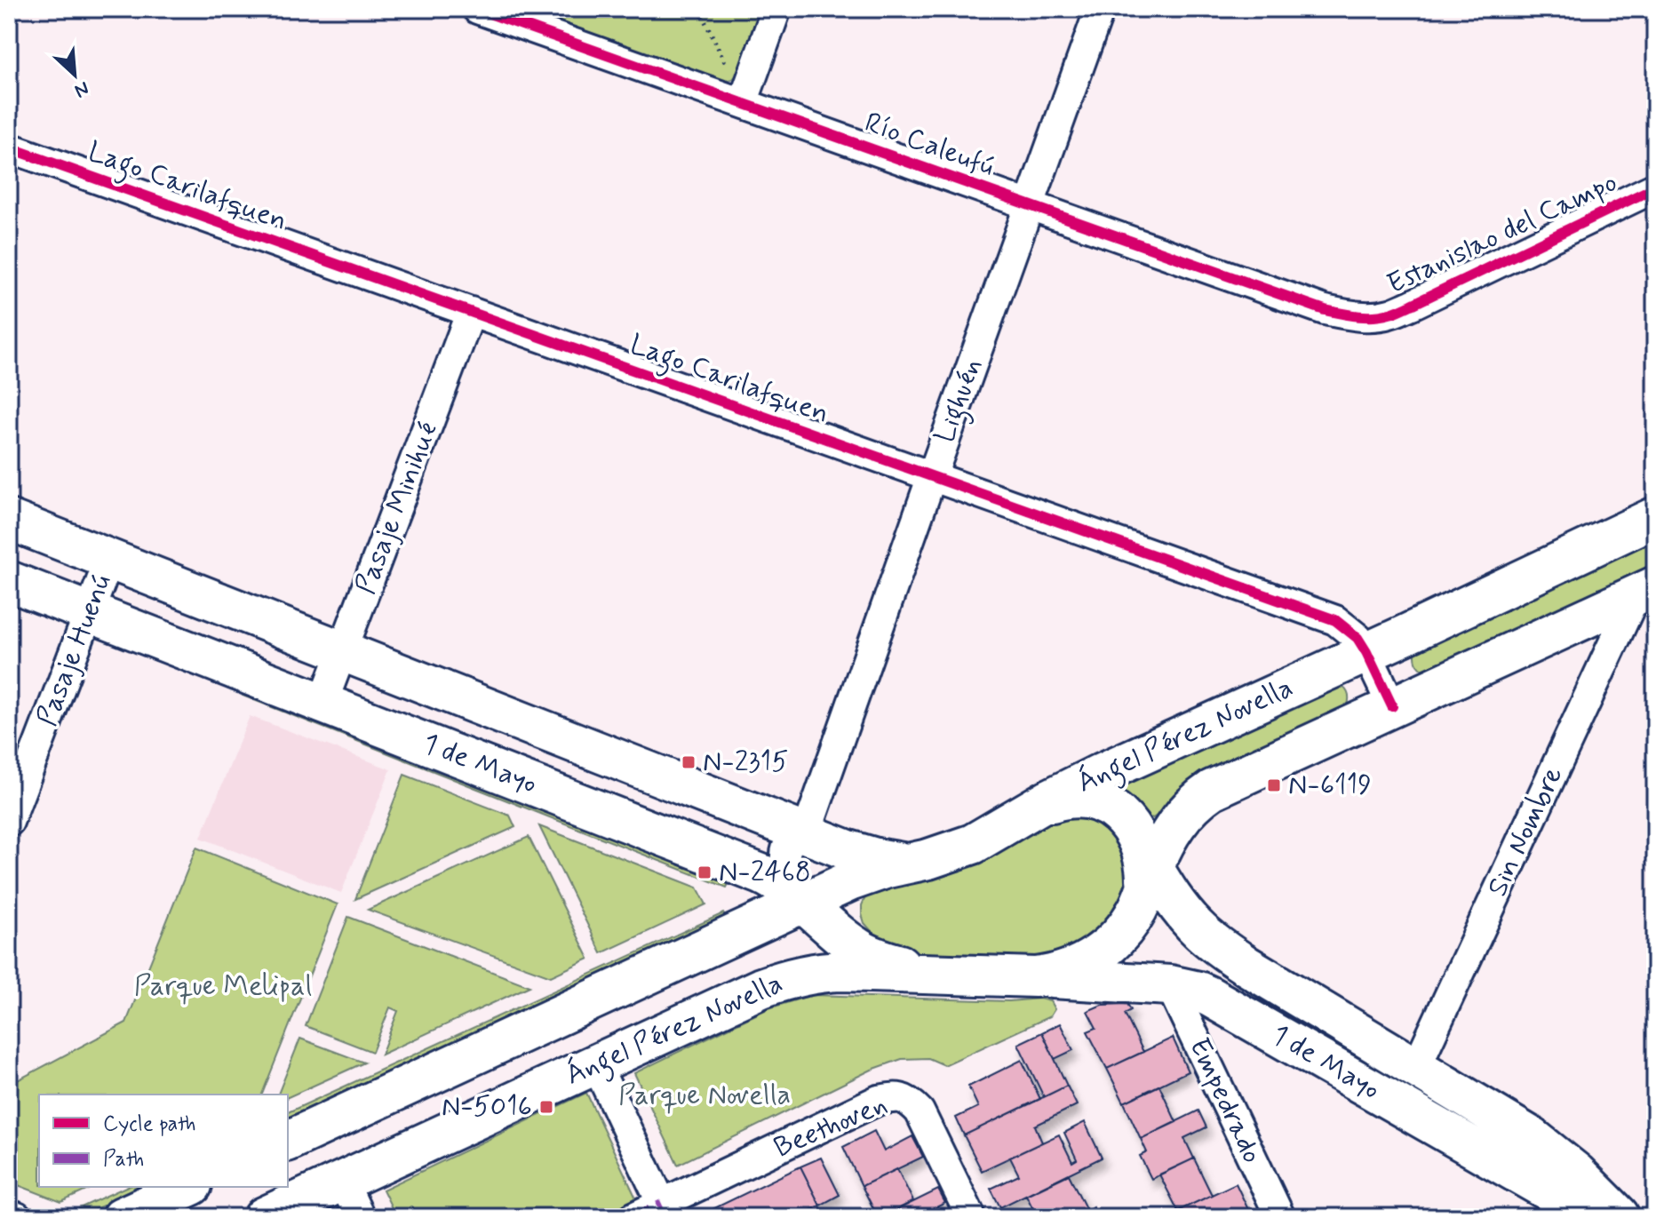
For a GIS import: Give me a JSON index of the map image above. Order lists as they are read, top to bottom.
{
  "streets": {
    "main road": ["Ángel Pérez Novella", "1 de Mayo"],
    "street": [
      "Río Caleufú",
      "Lago Carilafquen",
      "Estanislao del Campo",
      "Lighuén",
      "Pasaje Minihué",
      "Pasaje Huenú",
      "Sin Nombre",
      "Empedrado",
      "Beethoven"
    ]
  },
  "crossings": [
    ["Río Caleufú", "Estanislao del Campo"],
    ["Río Caleufú", "Lighuén"],
    ["Lago Carilafquen", "Lighuén"],
    ["Lago Carilafquen", "Pasaje Minihué"],
    ["Lago Carilafquen", "Ángel Pérez Novella"],
    ["Lighuén", "Ángel Pérez Novella"],
    ["Lighuén", "1 de Mayo"],
    ["Pasaje Minihué", "1 de Mayo"],
    ["Pasaje Huenú", "1 de Mayo"],
    ["Ángel Pérez Novella", "1 de Mayo"],
    ["Ángel Pérez Novella", "Sin Nombre"],
    ["1 de Mayo", "Sin Nombre"],
    ["1 de Mayo", "Empedrado"]
  ],
  "parks": ["Parque Melipal", "Parque Novella"],
  "places": {
    "transit": [
      "N-2315",
      "N-6119",
      "N-2468",
      "N-5016"
    ]
  },
  "legend": ["Cycle path", "Path"],
  "north": "bottom right"
}
